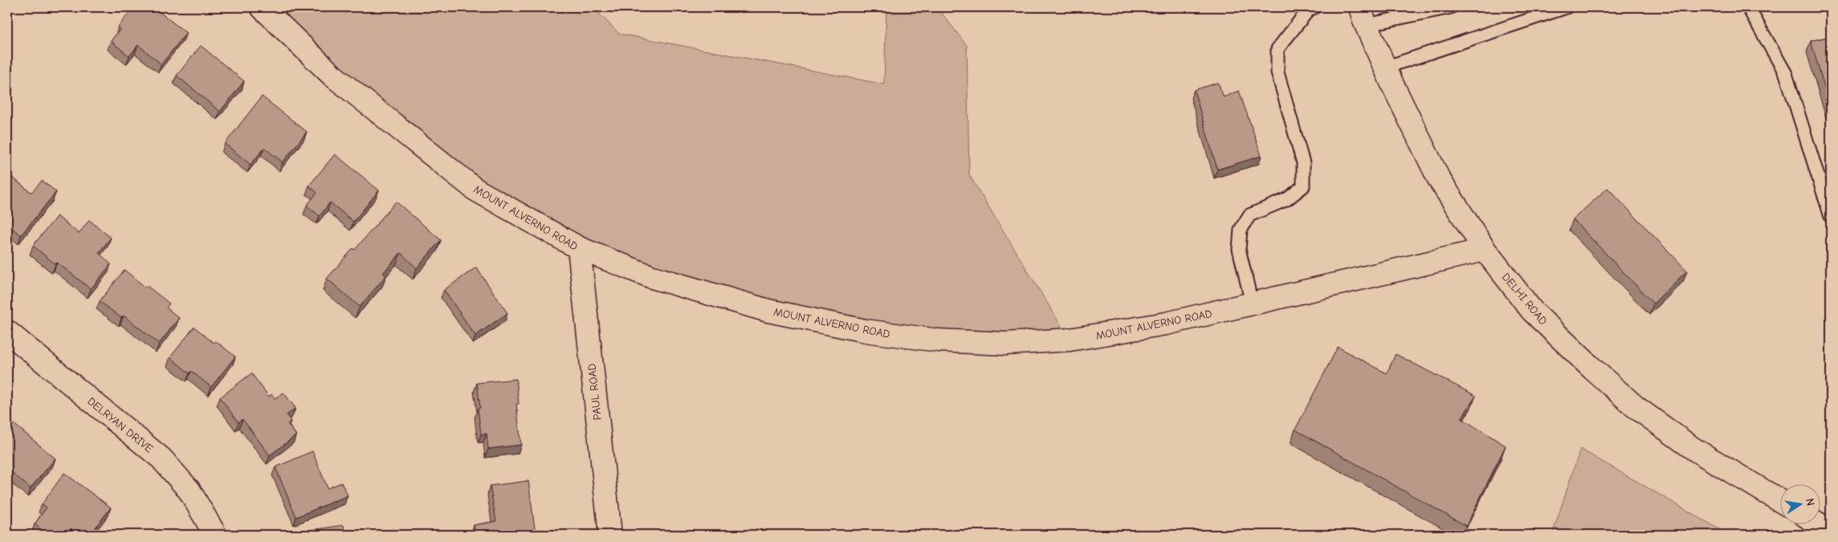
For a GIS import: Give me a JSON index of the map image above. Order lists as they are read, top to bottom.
{
  "streets": {
    "street": [
      "MOUNT ALVERNO ROAD",
      "DELHI ROAD",
      "PAUL ROAD",
      "DELRYAN DRIVE"
    ]
  },
  "crossings": [
    ["MOUNT ALVERNO ROAD", "DELHI ROAD"],
    ["MOUNT ALVERNO ROAD", "PAUL ROAD"]
  ],
  "north": "right"
}
